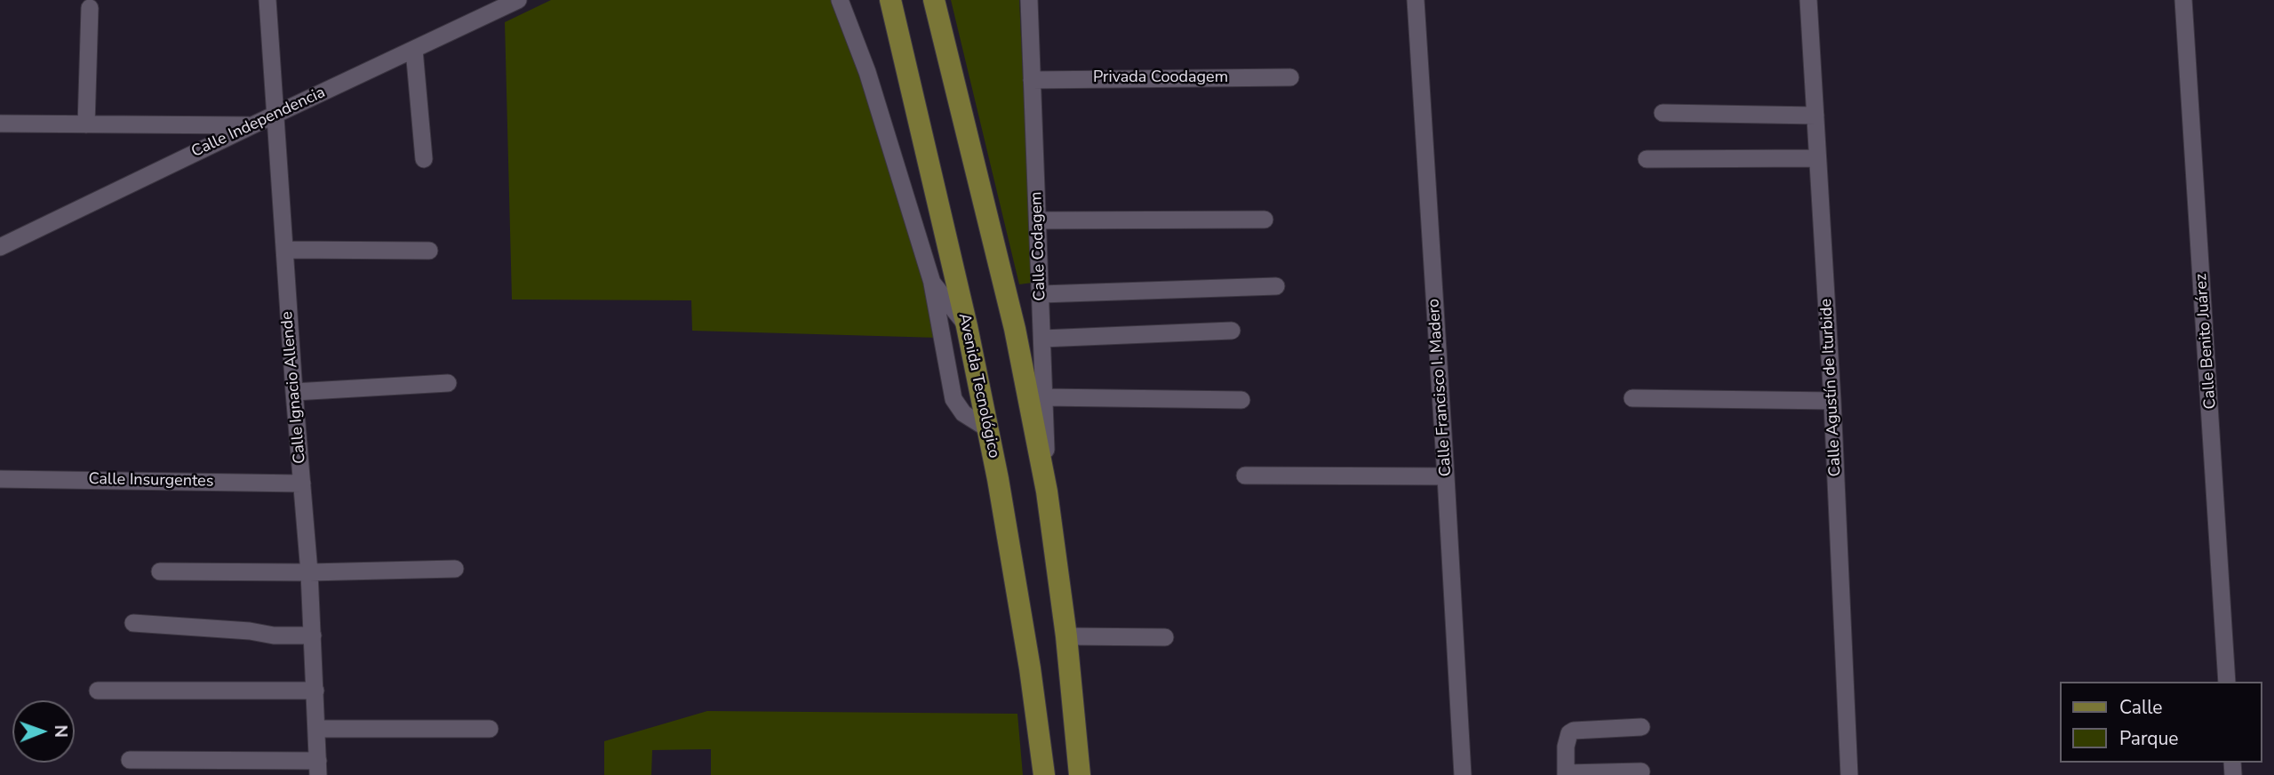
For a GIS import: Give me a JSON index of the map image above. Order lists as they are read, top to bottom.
{
  "streets": {
    "main road": ["Avenida Tecnológico"],
    "street": [
      "Privada Coodagem",
      "Calle Independencia",
      "Calle Codagem",
      "Calle Benito Juárez",
      "Calle Ignacio Allende",
      "Calle Francisco I. Madero",
      "Calle Agustín de Iturbide",
      "Calle Insurgentes"
    ]
  },
  "crossings": [
    ["Privada Coodagem", "Calle Codagem"],
    ["Calle Independencia", "Calle Ignacio Allende"],
    ["Calle Ignacio Allende", "Calle Insurgentes"]
  ],
  "legend": ["Calle", "Parque"],
  "north": "right"
}
